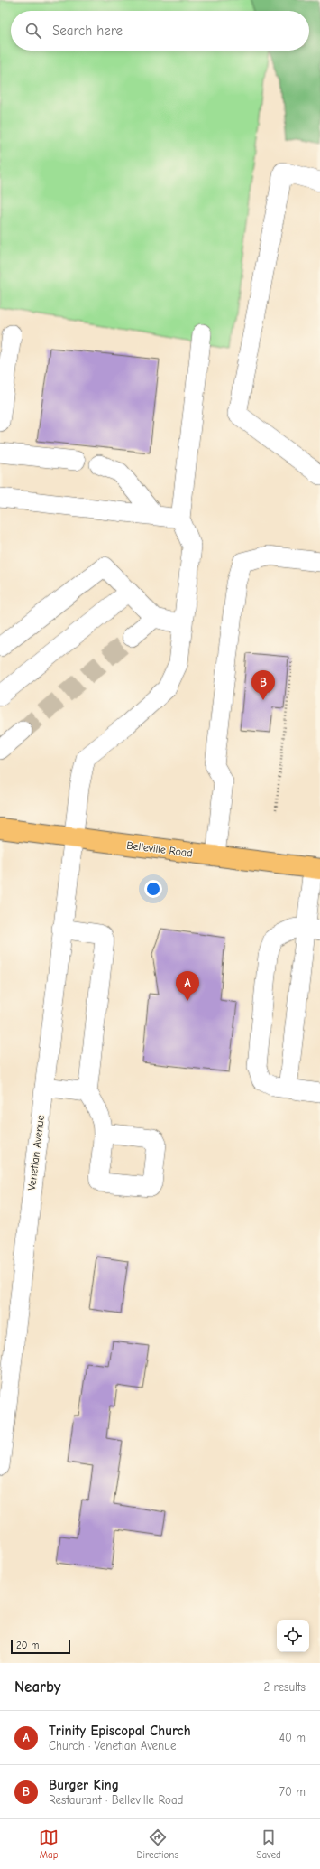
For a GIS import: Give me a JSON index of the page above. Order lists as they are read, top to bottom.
{
  "streets": {
    "main road": ["Belleville Road"],
    "street": ["Venetian Avenue"]
  },
  "crossings": [
    ["Belleville Road", "Venetian Avenue"]
  ],
  "scale_bar": "20 m",
  "page": {
    "search": "Search here",
    "pins": ["B", "A"],
    "scale": "20 m",
    "heading": ["Nearby", "2 results"],
    "list": [
      {
        "mark": "A",
        "name": "Trinity Episcopal Church",
        "note": "Church · Venetian Avenue",
        "value": "40 m"
      },
      {
        "mark": "B",
        "name": "Burger King",
        "note": "Restaurant · Belleville Road",
        "value": "70 m"
      }
    ],
    "nav": ["Map", "Directions", "Saved"]
  }
}
